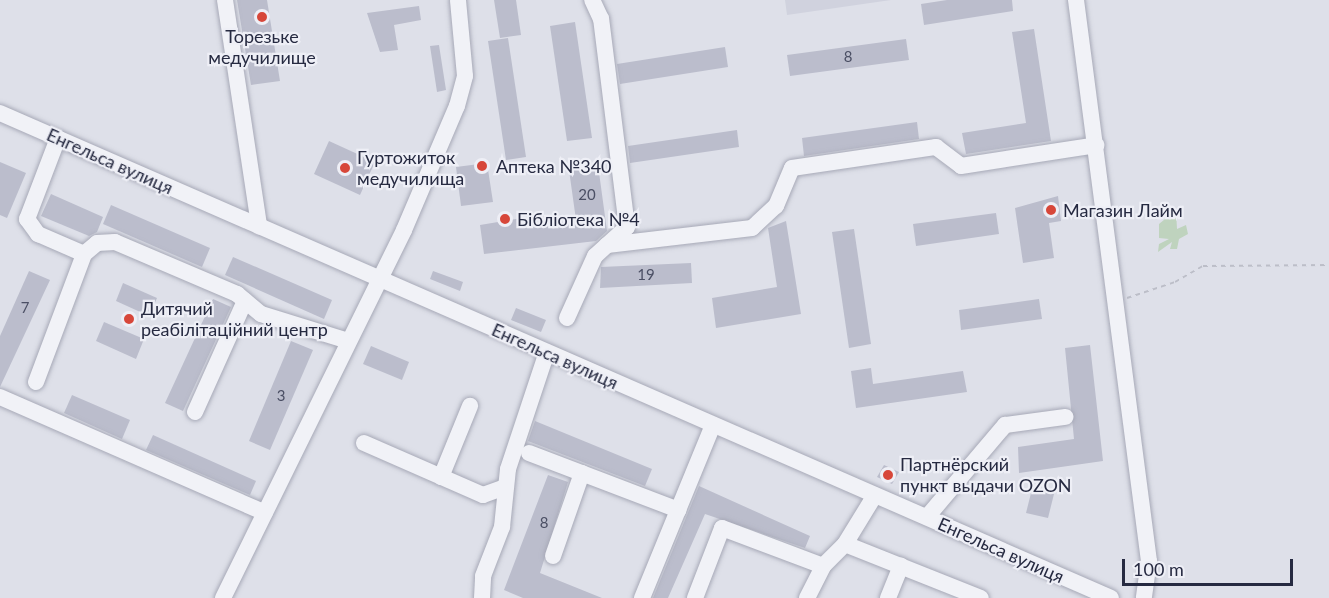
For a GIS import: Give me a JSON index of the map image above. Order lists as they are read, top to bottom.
{
  "streets": {
    "street": ["Енгельса вулиця"]
  },
  "places": [
    "Торезьке медучилище",
    "Аптека №340",
    "Гуртожиток медучилища",
    "Магазин Лайм",
    "Бібліотека №4",
    "Дитячий реабілітаційний центр",
    "Партнёрский пункт выдачи OZON"
  ],
  "house_numbers": [
    "8",
    "20",
    "19",
    "7",
    "3",
    "8"
  ],
  "scale_bar": "100 m"
}
